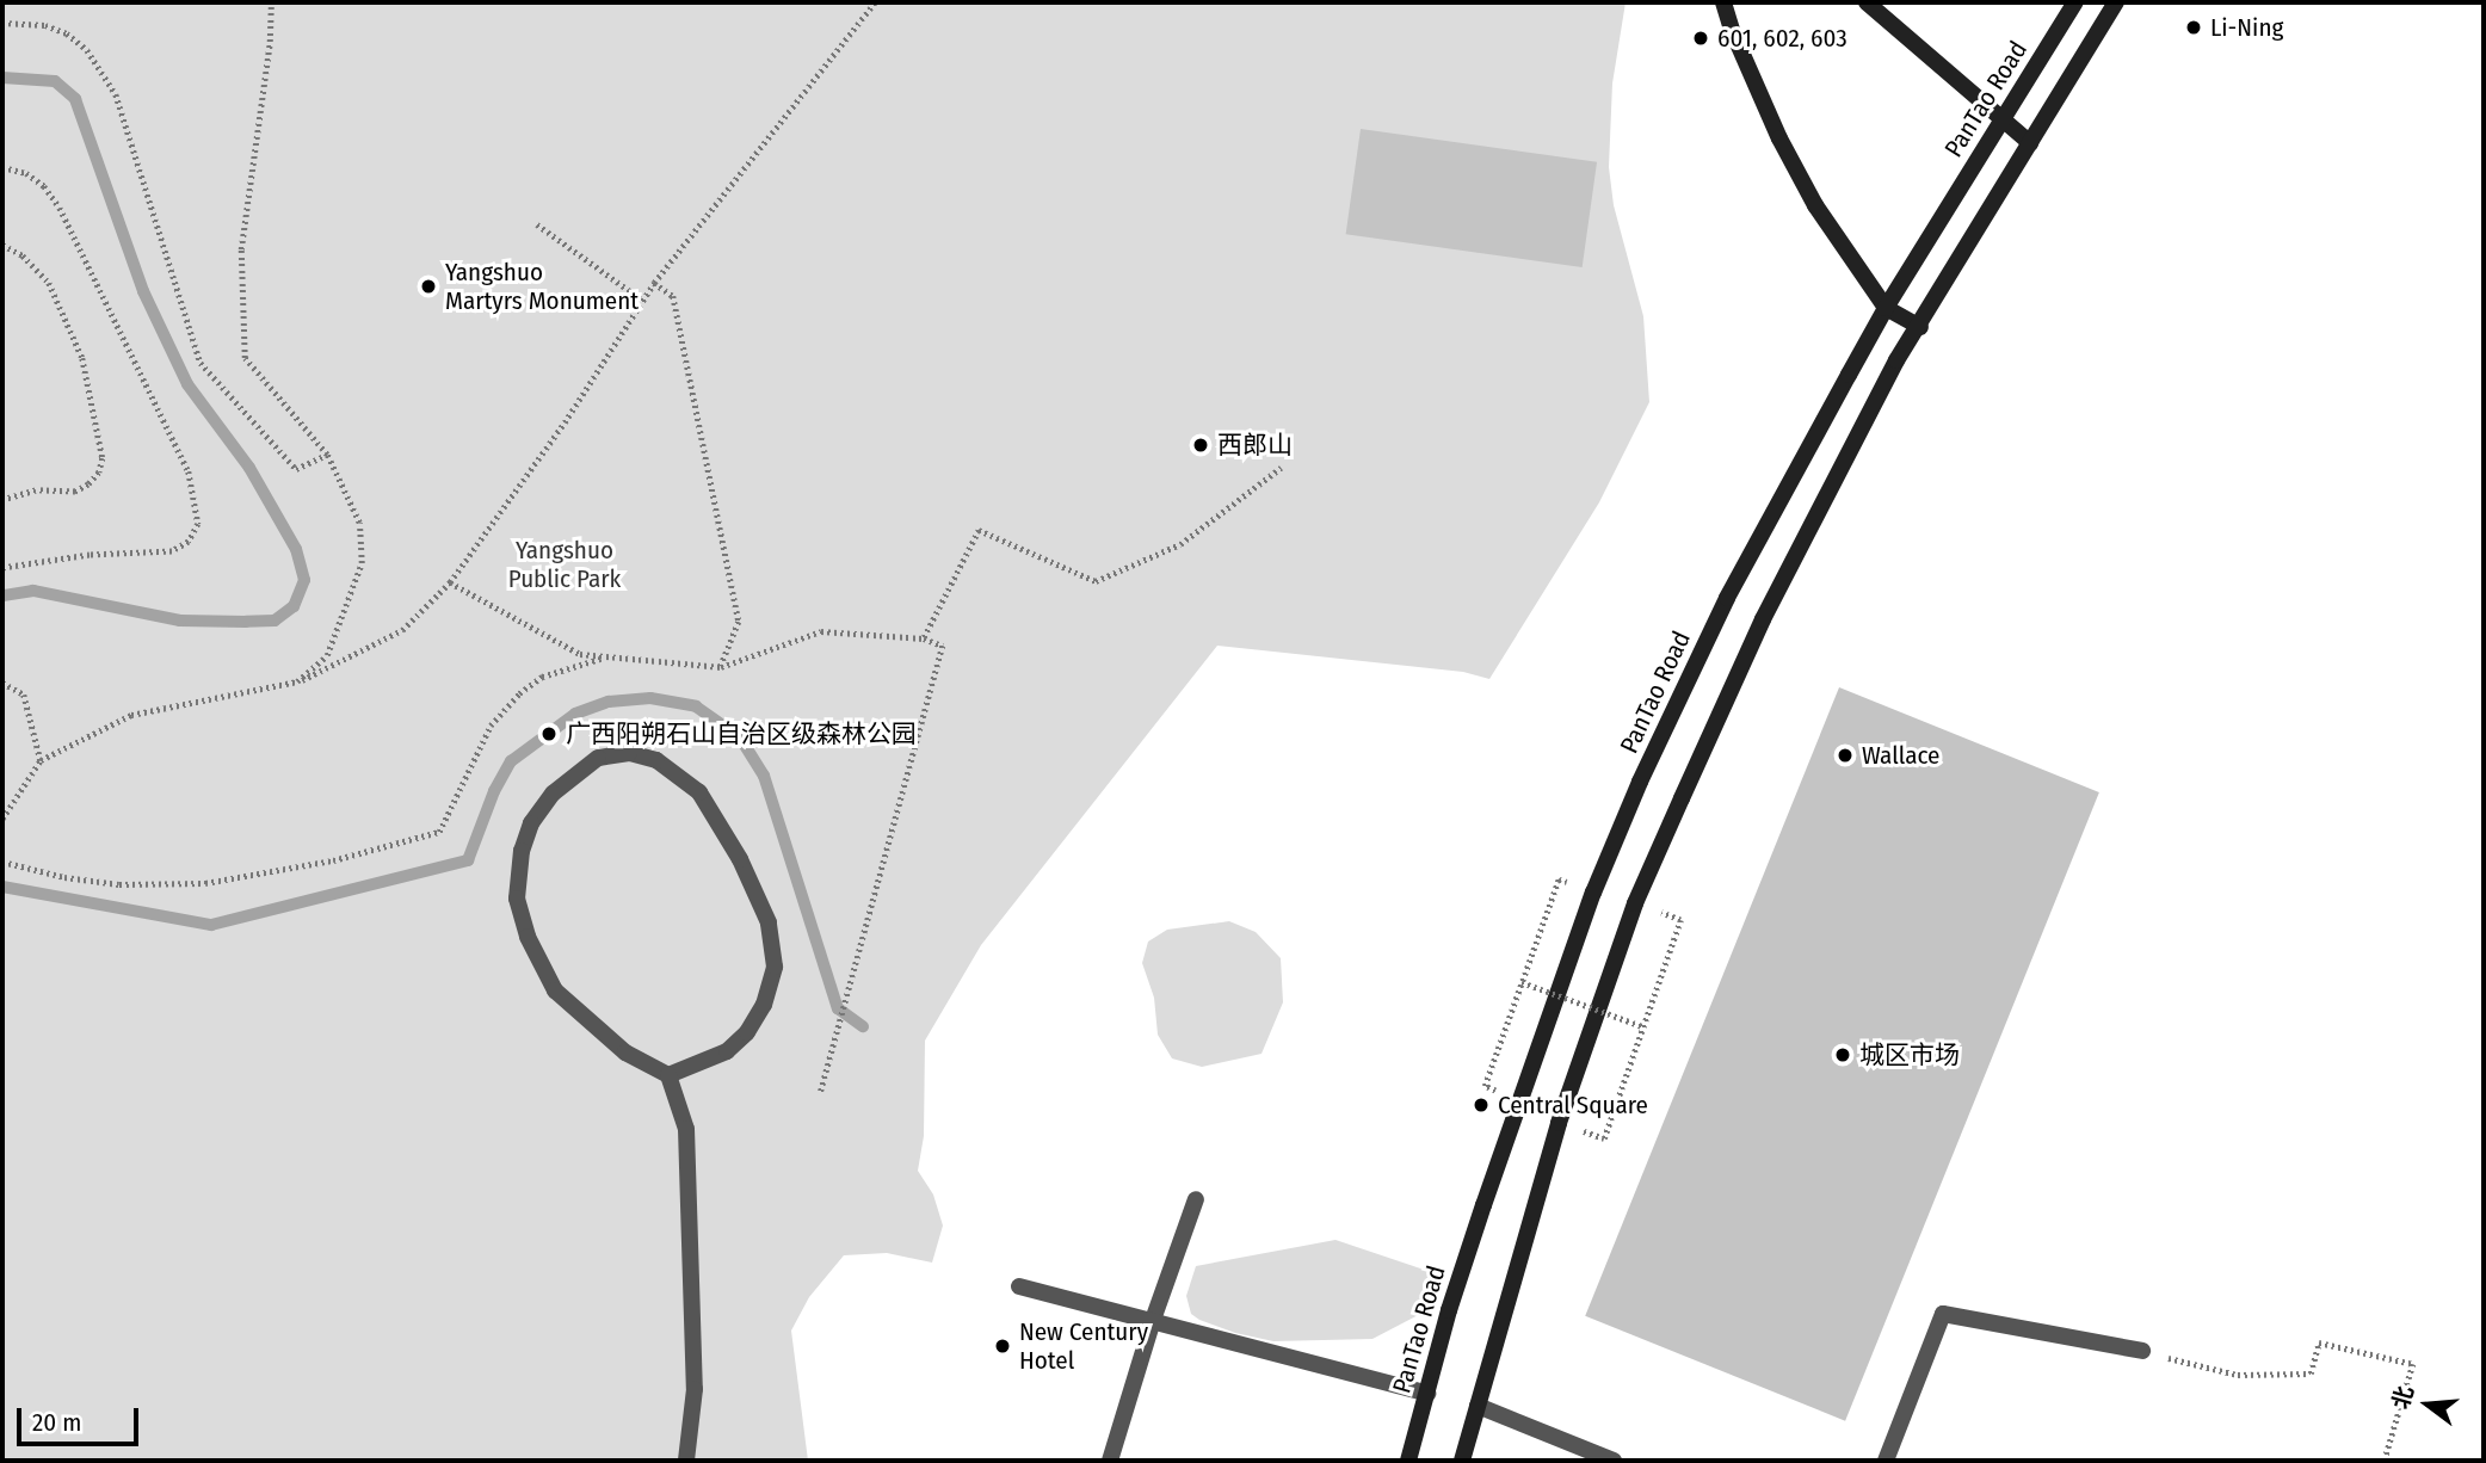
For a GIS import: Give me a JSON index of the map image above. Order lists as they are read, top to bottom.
{
  "streets": {
    "main road": ["PanTao Road"]
  },
  "parks": ["Yangshuo Public Park"],
  "places": [
    "Li-Ning",
    "601, 602, 603",
    "Yangshuo Martyrs Monument",
    "西郎山",
    "广西阳朔石山自治区级森林公园",
    "Wallace",
    "城区市场",
    "Central Square",
    "New Century Hotel"
  ],
  "scale_bar": "20 m",
  "north": "left"
}
